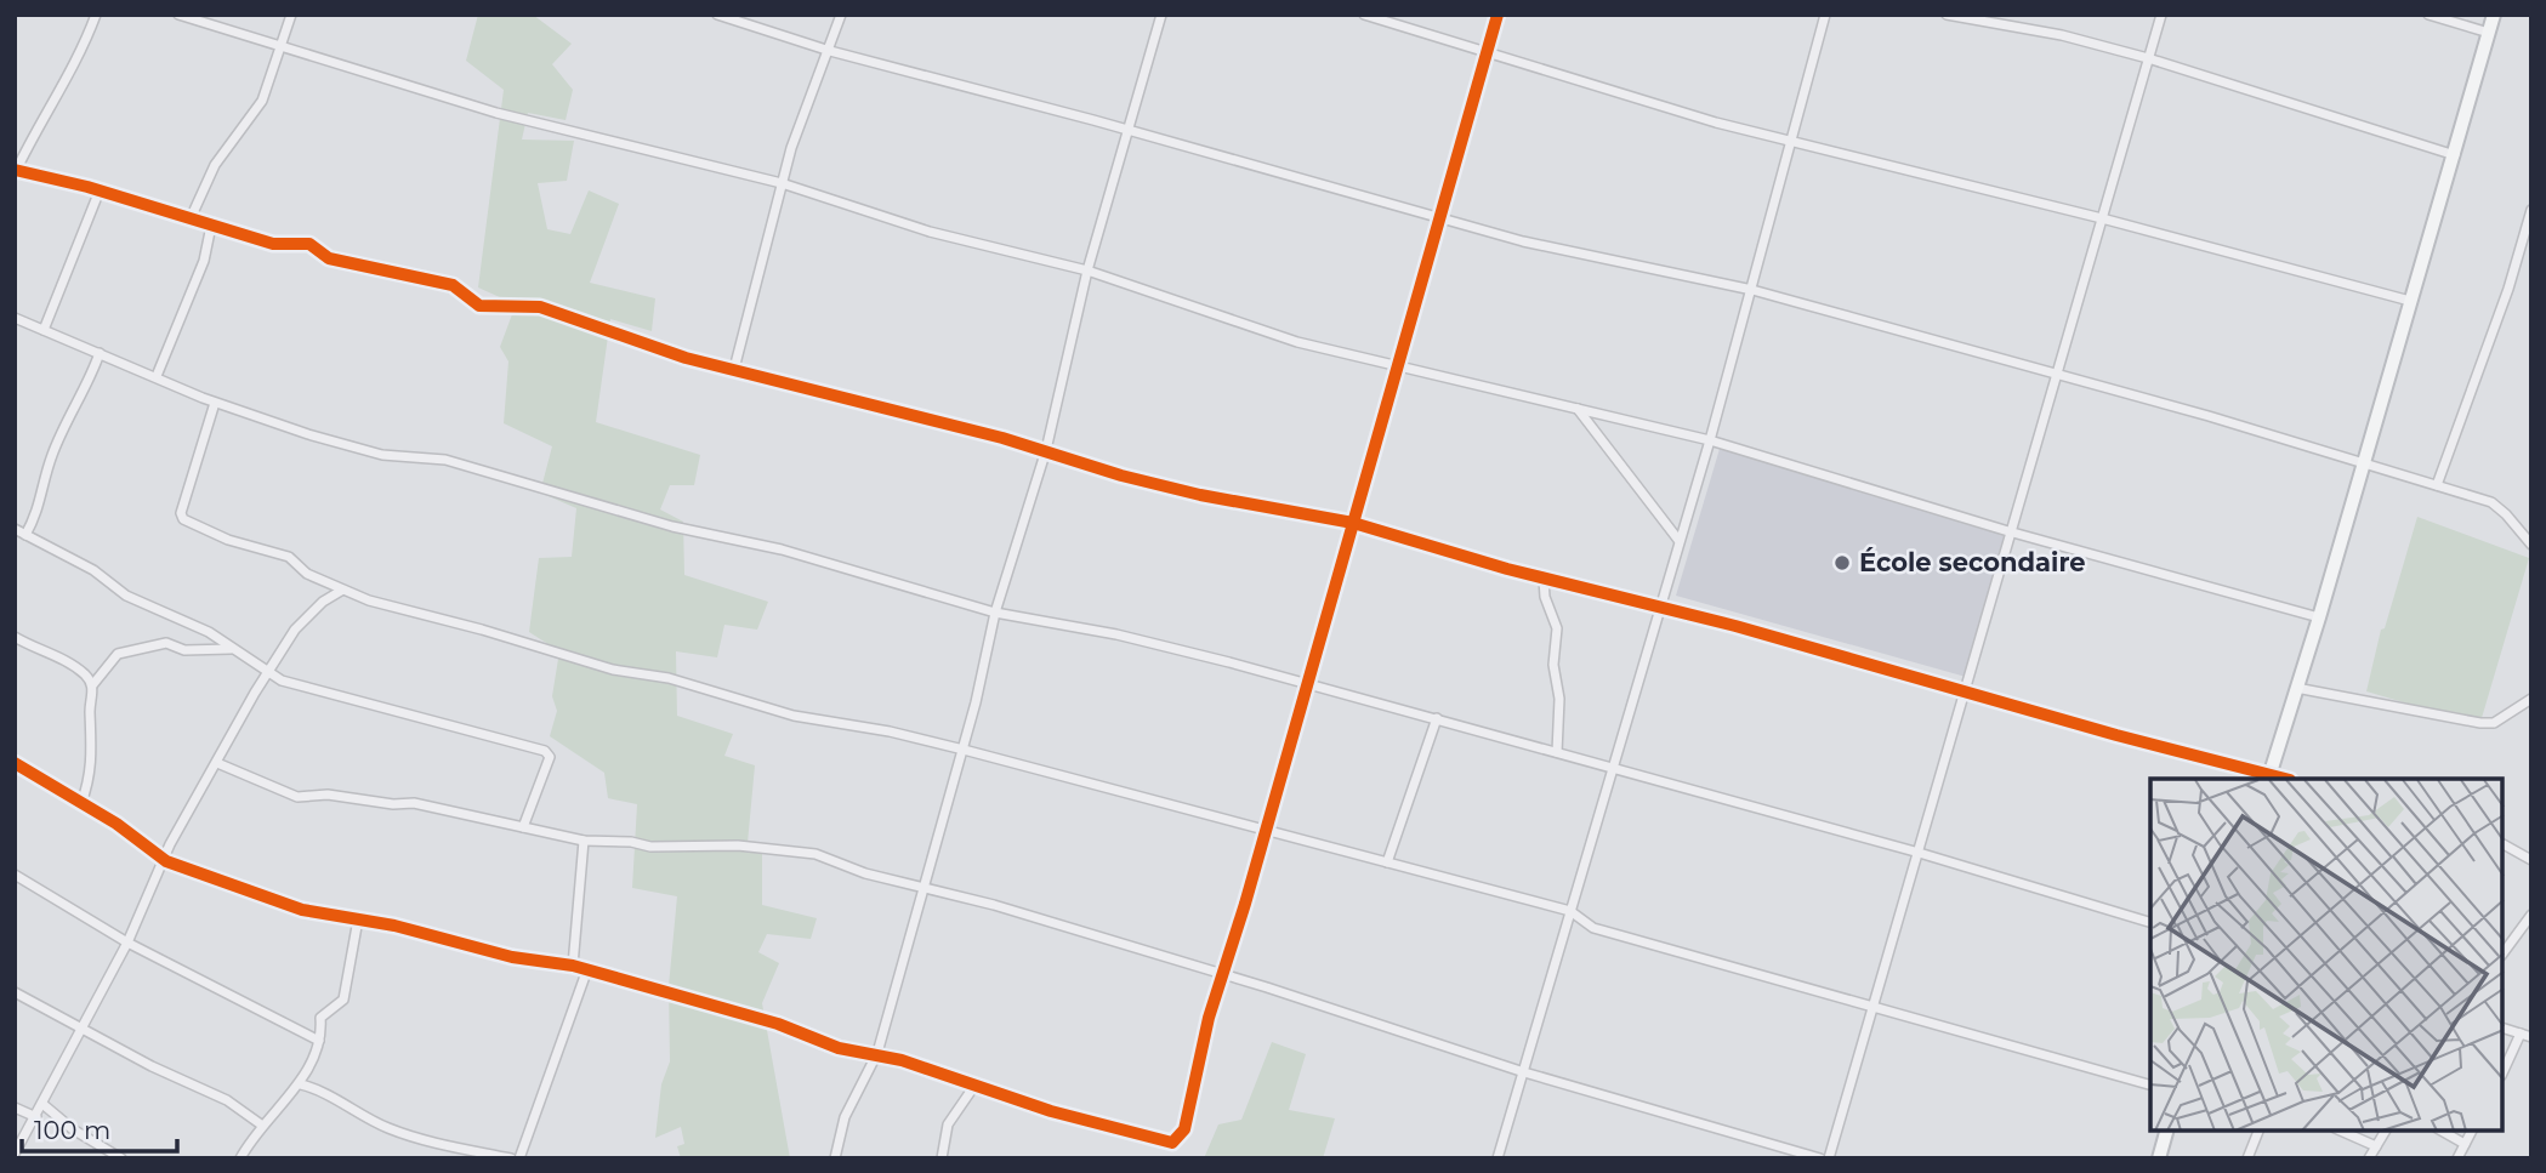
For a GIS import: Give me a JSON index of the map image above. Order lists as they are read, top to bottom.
{
  "places": ["École secondaire"],
  "scale_bar": "100 m"
}
